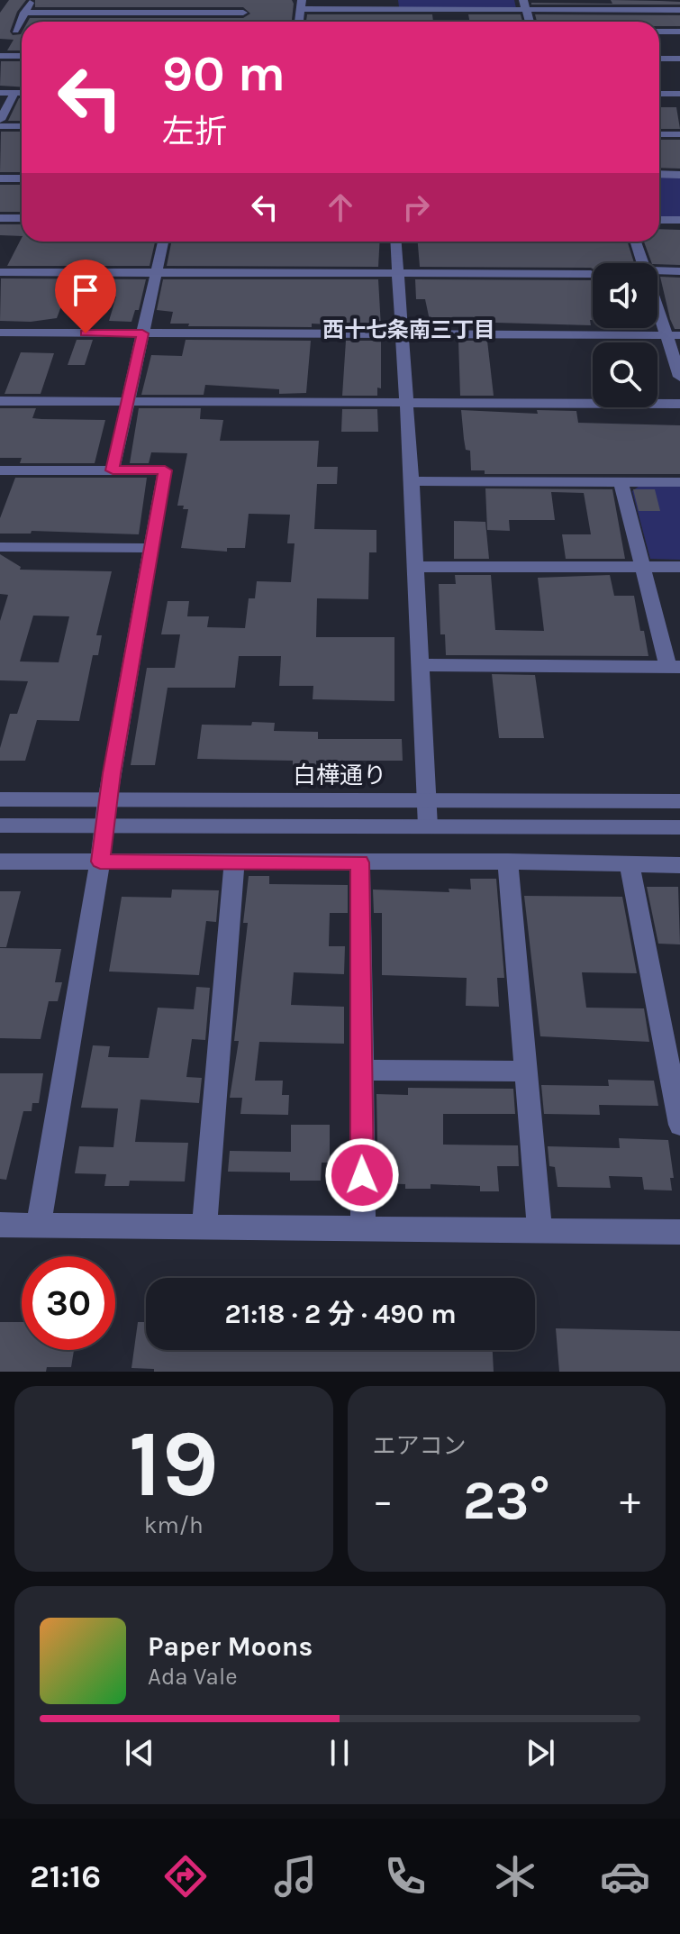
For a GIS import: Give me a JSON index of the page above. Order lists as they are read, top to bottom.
{
  "streets": {
    "street": ["白樺通り"]
  },
  "districts": ["西十七条南三丁目"],
  "page": {
    "turn": ["90 m", "左折"],
    "limit": "30",
    "trip": "21:18 · 2 分 · 490 m",
    "tile": [
      ["19", "km/h"],
      "エアコン"
    ],
    "heat": ["−", "23°", "+"],
    "song": ["Paper Moons", "Ada Vale"],
    "tabs": "21:16"
  }
}
